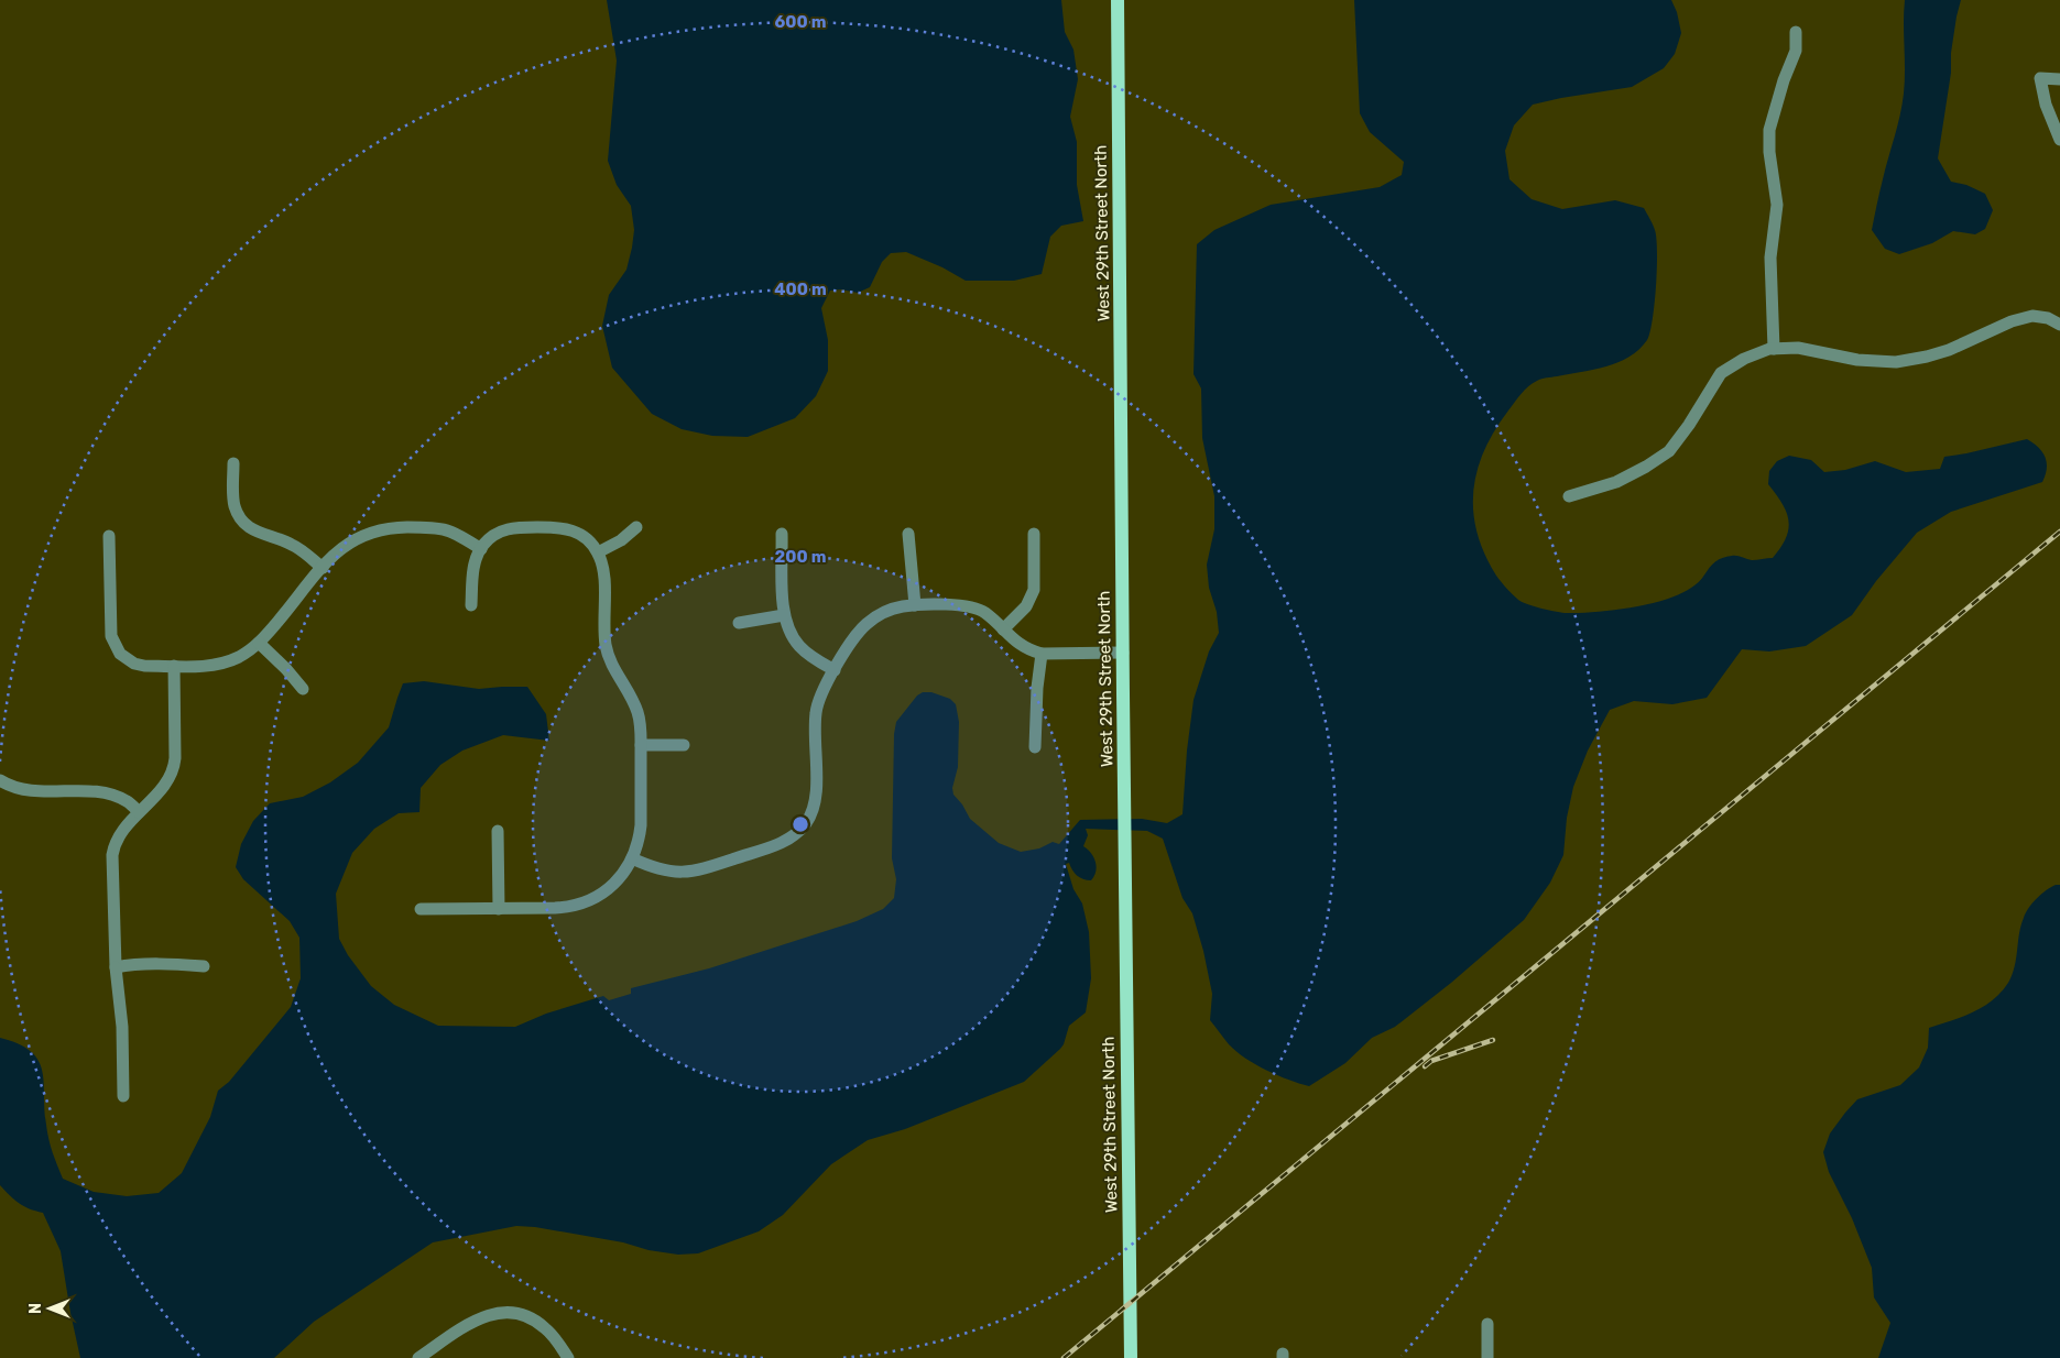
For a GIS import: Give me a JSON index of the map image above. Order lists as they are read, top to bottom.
{
  "streets": {
    "main road": ["West 29th Street North"]
  },
  "north": "left",
  "rings": ["600 m", "400 m", "200 m"]
}
